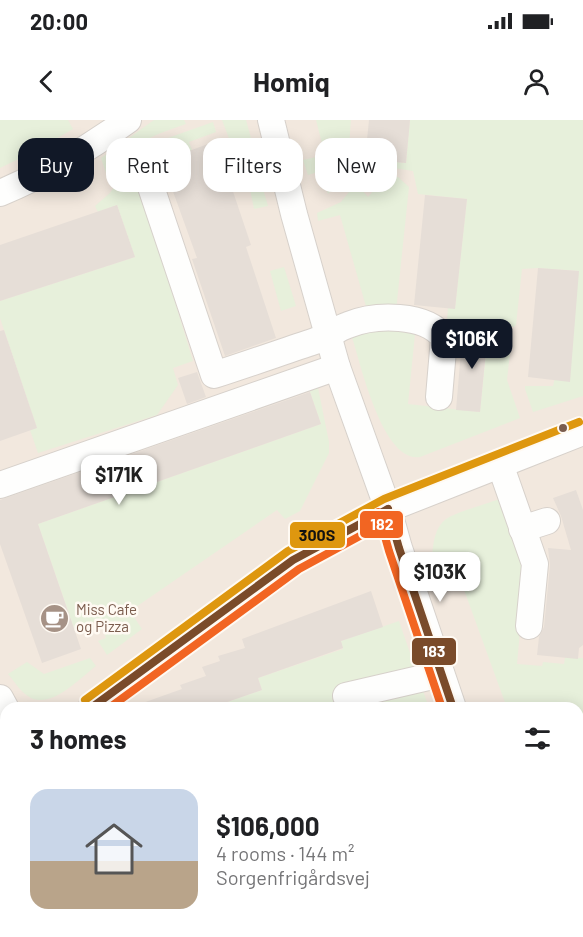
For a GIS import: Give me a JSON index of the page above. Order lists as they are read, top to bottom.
{
  "places": {
    "cafe": ["Miss Cafe og Pizza"]
  },
  "lines": ["transit line 300S", "transit line 183", "transit line 182"],
  "page": {
    "status": "20:00",
    "header": "Homiq",
    "chip": [
      "Buy",
      "Rent",
      "Filters",
      "New"
    ],
    "price": ["$106K", "$171K", "$103K"],
    "heading": "3 homes",
    "list": [
      {
        "name": "$106,000",
        "note": "4 rooms · 144 m² · Sorgenfrigårdsvej"
      }
    ]
  }
}
